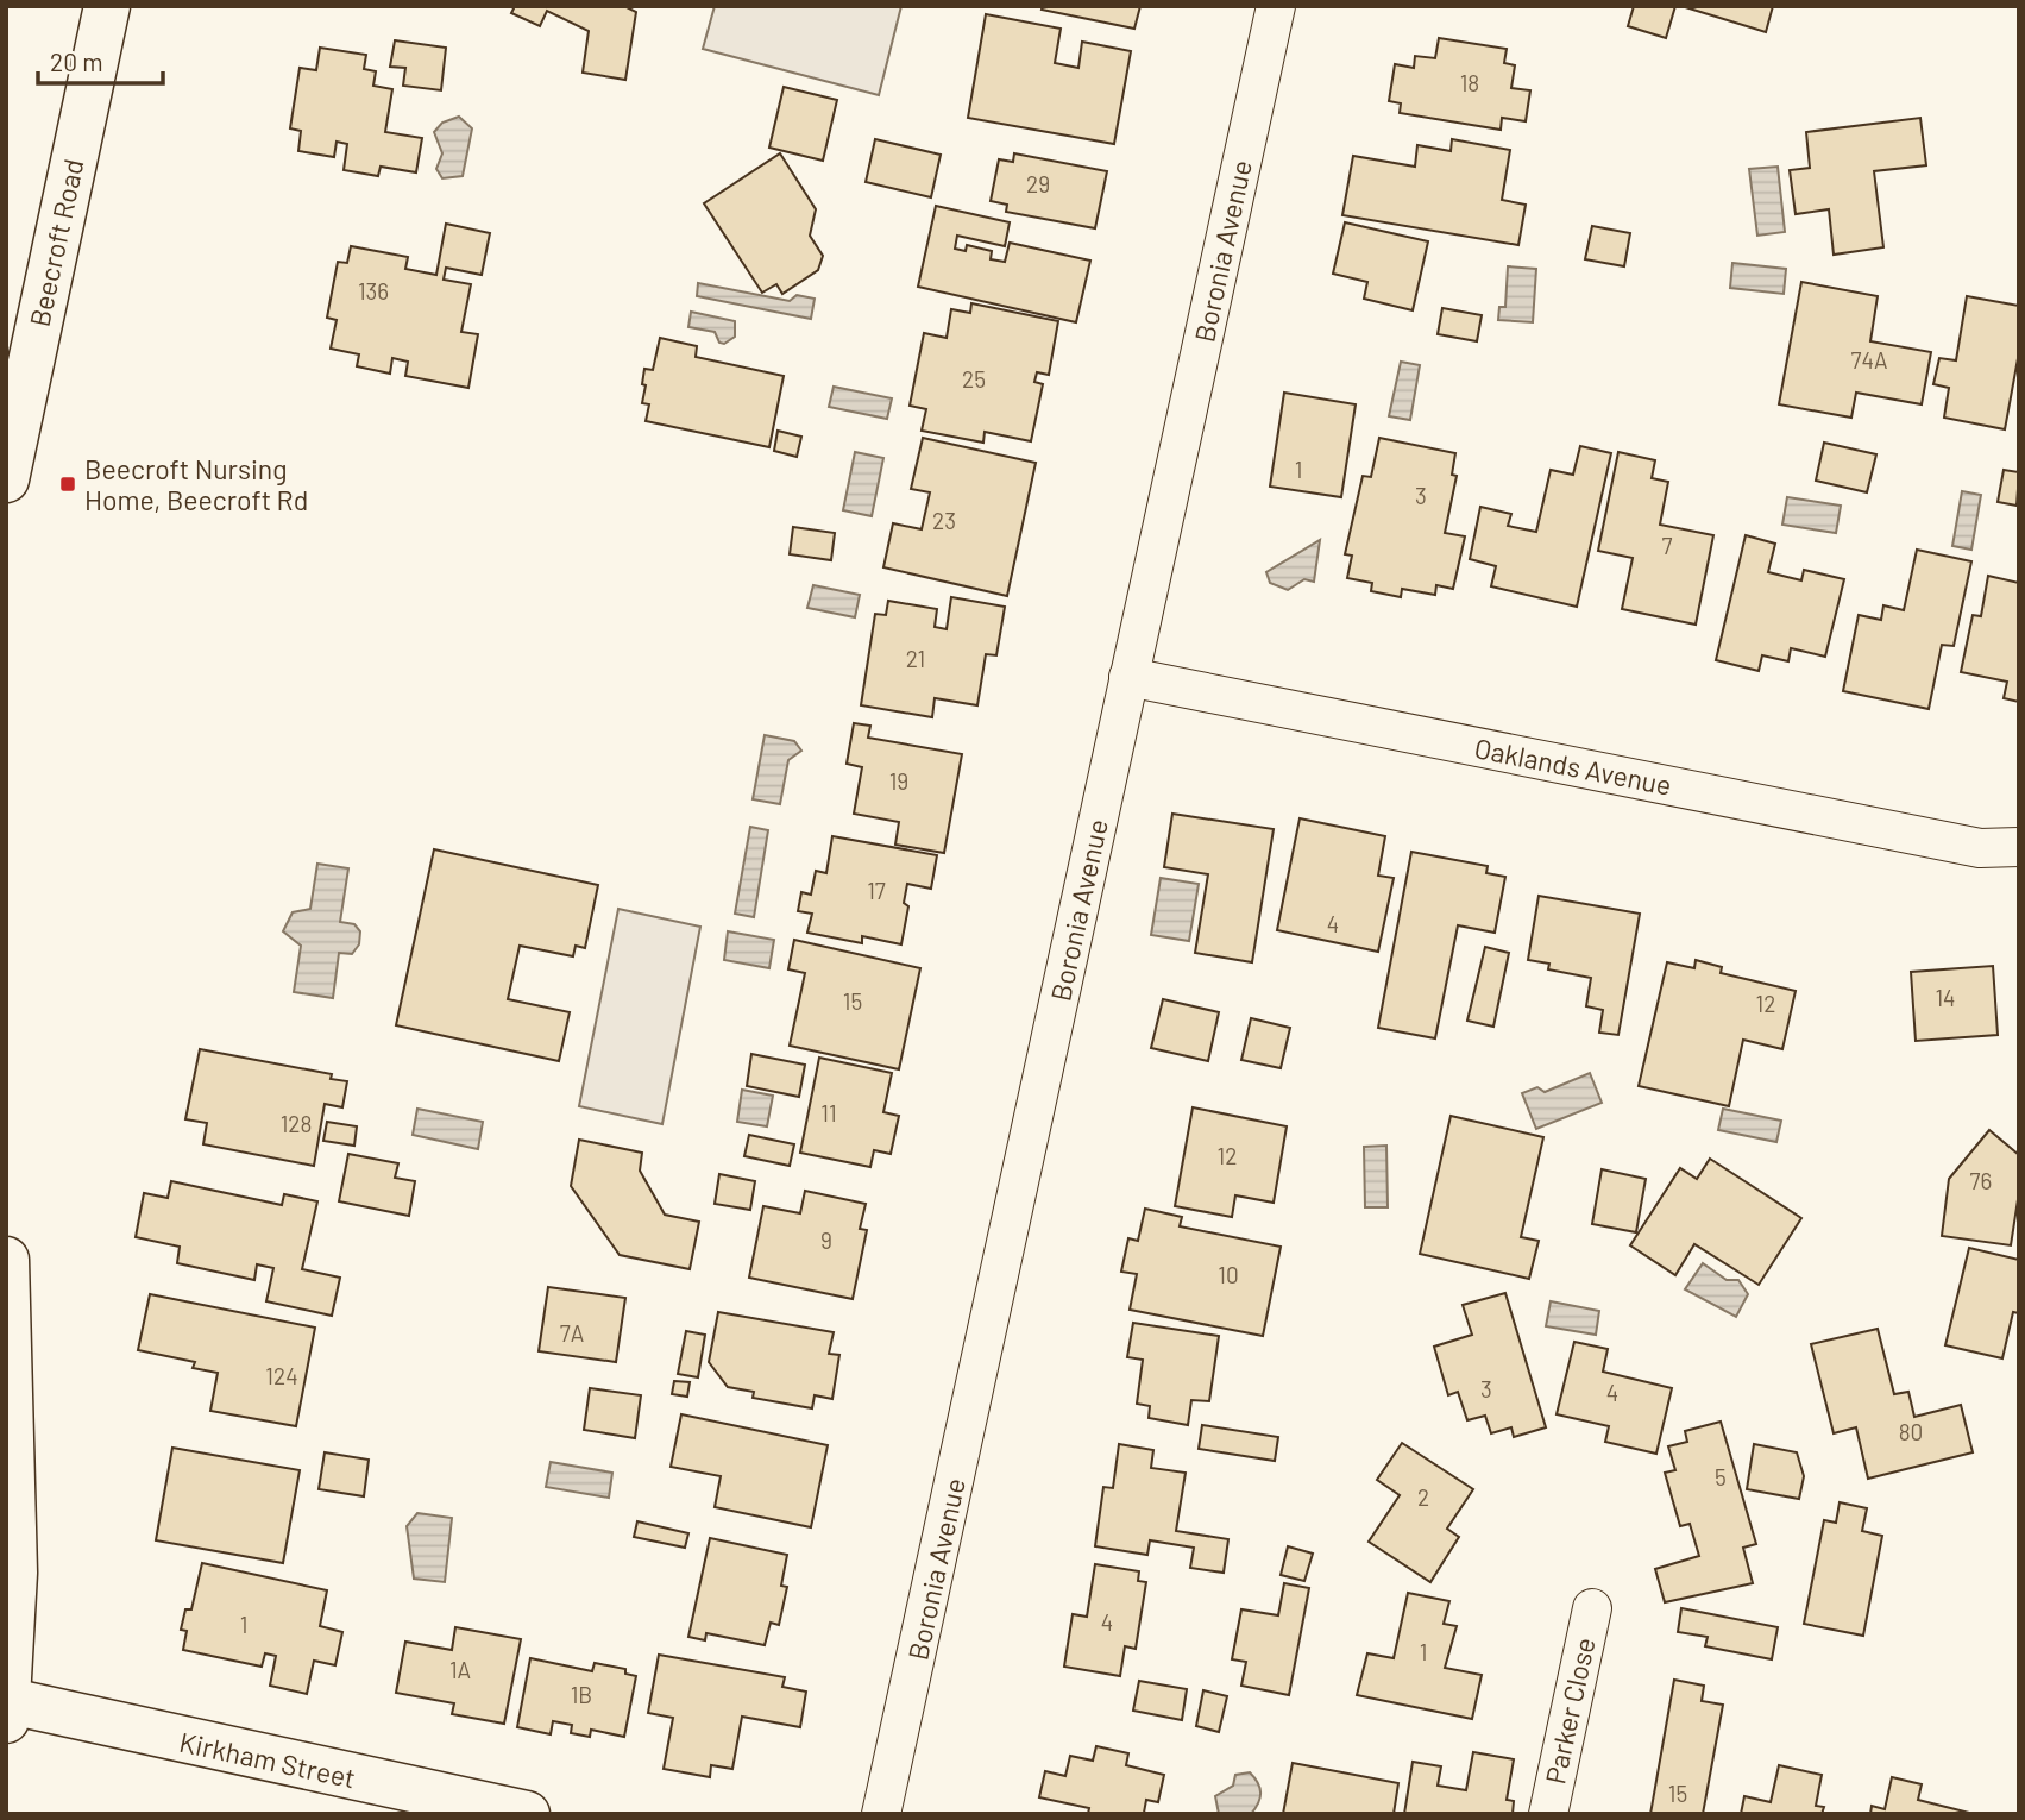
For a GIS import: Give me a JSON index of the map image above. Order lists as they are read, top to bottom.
{
  "streets": {
    "main road": ["Beecroft Road", "Kirkham Street"],
    "street": ["Boronia Avenue", "Oaklands Avenue", "Parker Close"]
  },
  "crossings": [
    ["Boronia Avenue", "Oaklands Avenue"]
  ],
  "places": {
    "transit": ["Beecroft Nursing Home, Beecroft Rd"]
  },
  "house_numbers": [
    "18",
    "29",
    "136",
    "74A",
    "25",
    "1",
    "3",
    "23",
    "7",
    "21",
    "19",
    "17",
    "4",
    "14",
    "15",
    "12",
    "11",
    "128",
    "12",
    "76",
    "9",
    "10",
    "7A",
    "124",
    "3",
    "4",
    "80",
    "5",
    "2",
    "4",
    "1",
    "1",
    "1A",
    "1B",
    "15"
  ],
  "scale_bar": "20 m"
}
